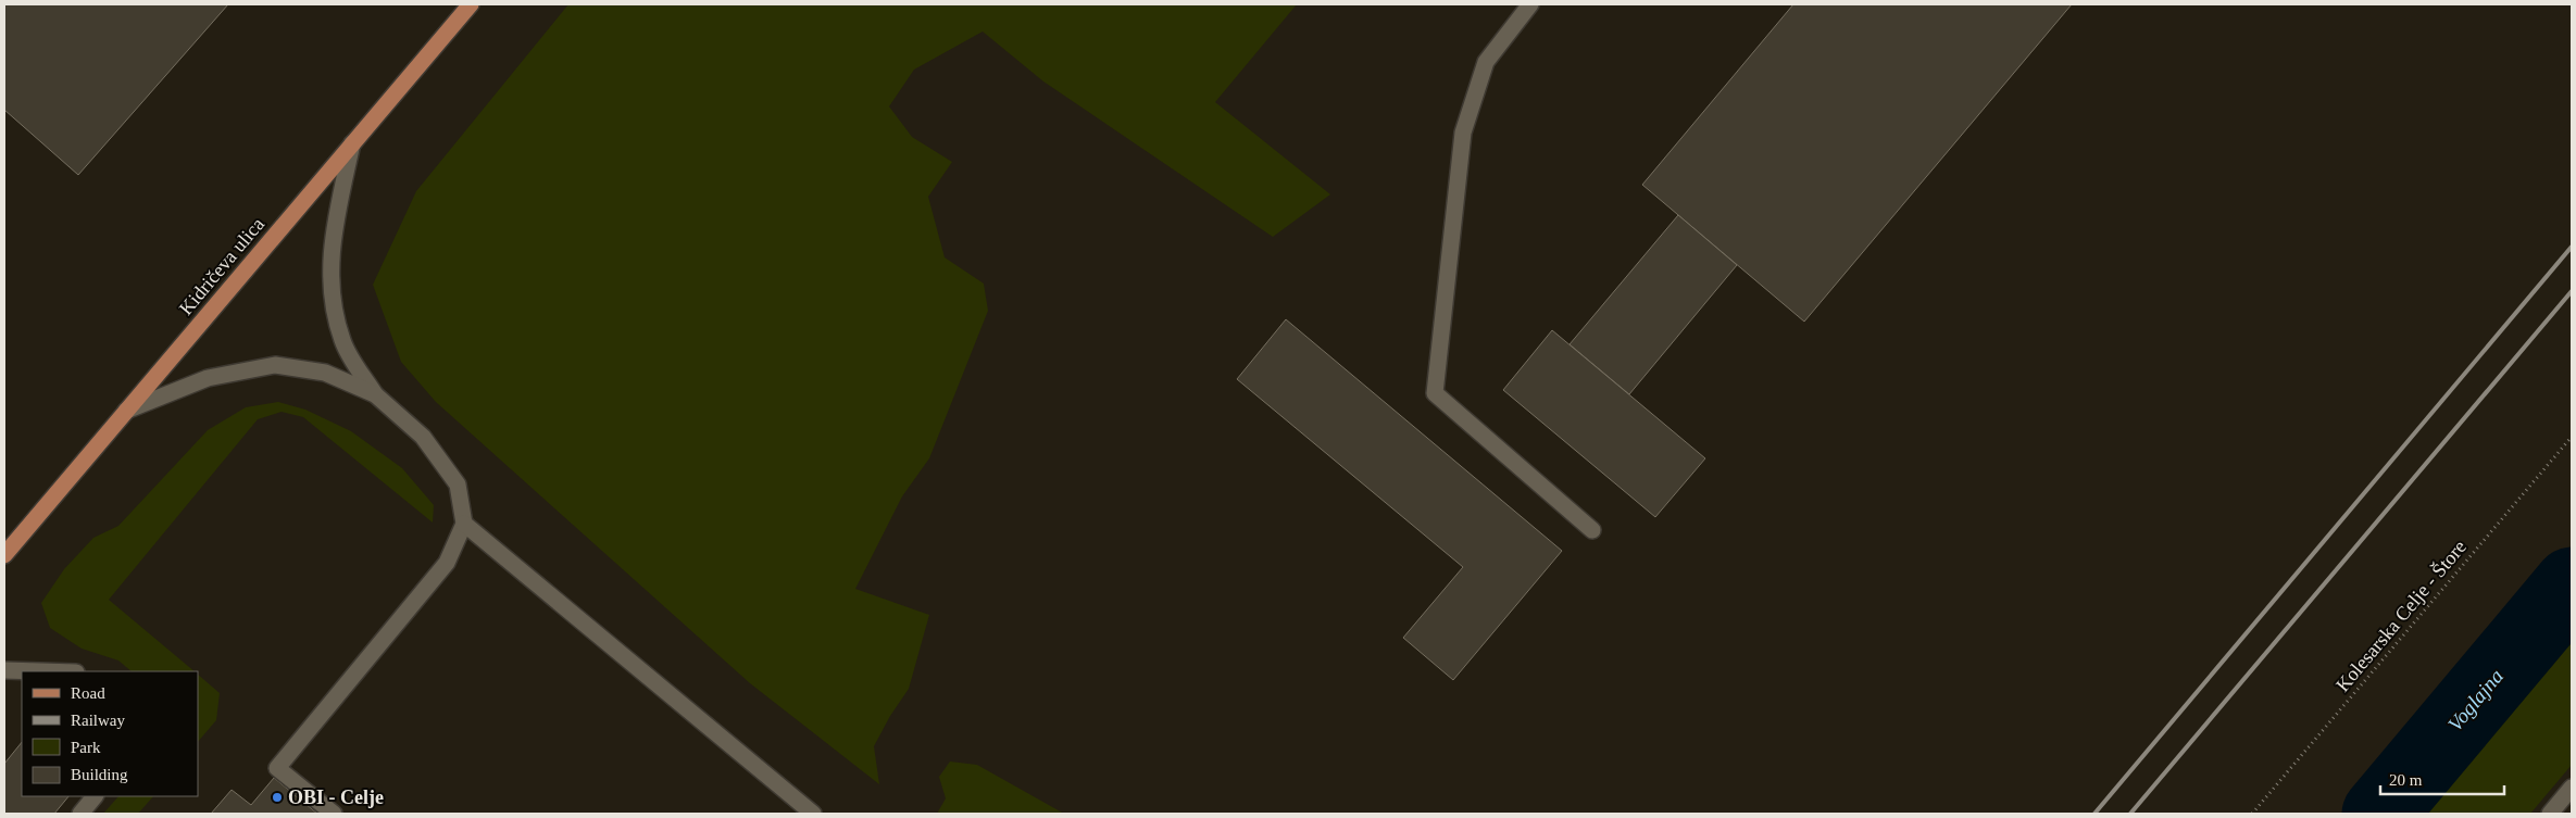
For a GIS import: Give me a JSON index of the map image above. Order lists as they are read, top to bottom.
{
  "streets": {
    "main road": ["Kidričeva ulica"],
    "path": ["Kolesarska Celje - Štore"]
  },
  "water": ["Voglajna"],
  "places": ["OBI - Celje"],
  "legend": [
    "Road",
    "Railway",
    "Park",
    "Building"
  ],
  "scale_bar": "20 m"
}
